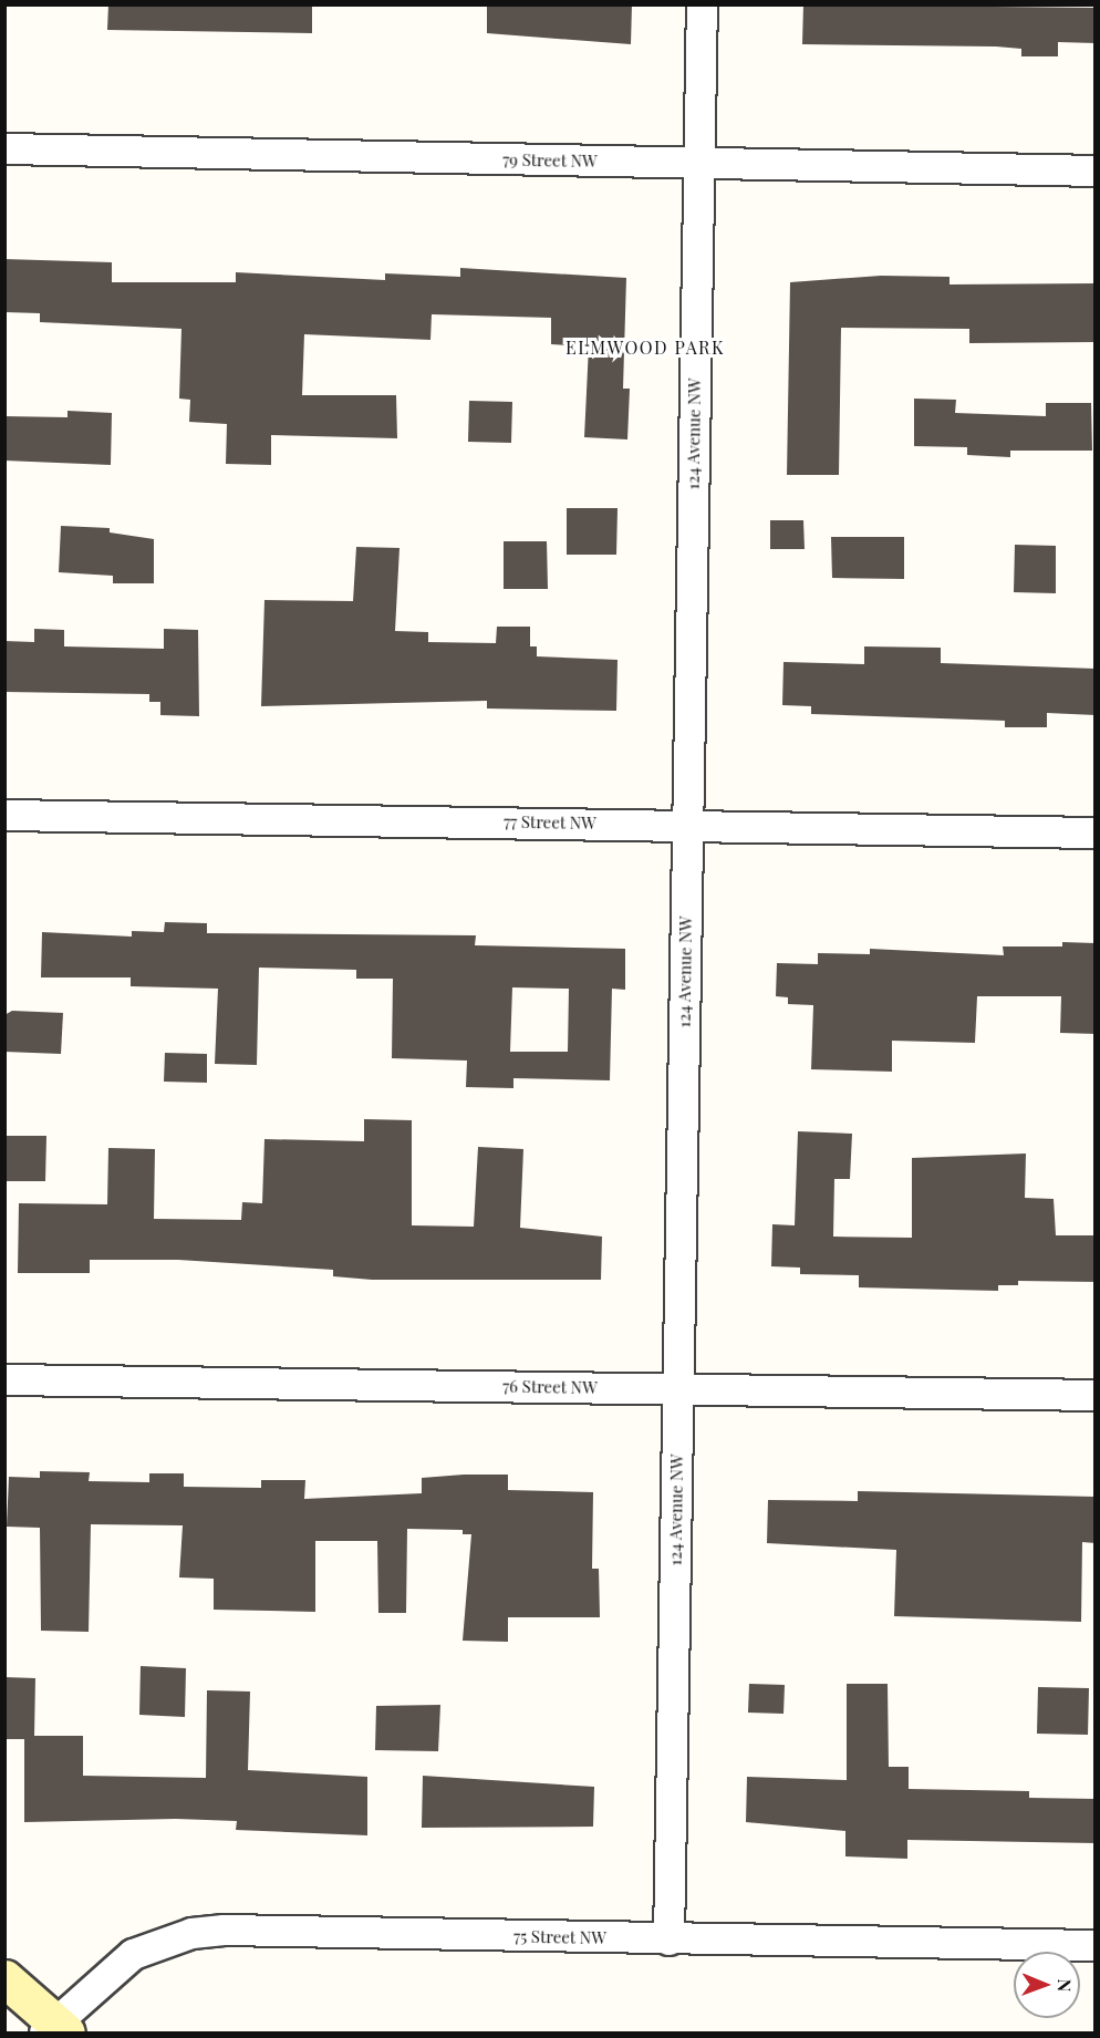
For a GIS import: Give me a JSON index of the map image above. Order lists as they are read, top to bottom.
{
  "streets": {
    "street": [
      "79 Street NW",
      "124 Avenue NW",
      "77 Street NW",
      "76 Street NW",
      "75 Street NW"
    ]
  },
  "crossings": [
    ["79 Street NW", "124 Avenue NW"],
    ["124 Avenue NW", "77 Street NW"],
    ["124 Avenue NW", "76 Street NW"],
    ["124 Avenue NW", "75 Street NW"]
  ],
  "districts": ["ELMWOOD PARK"],
  "north": "right"
}
